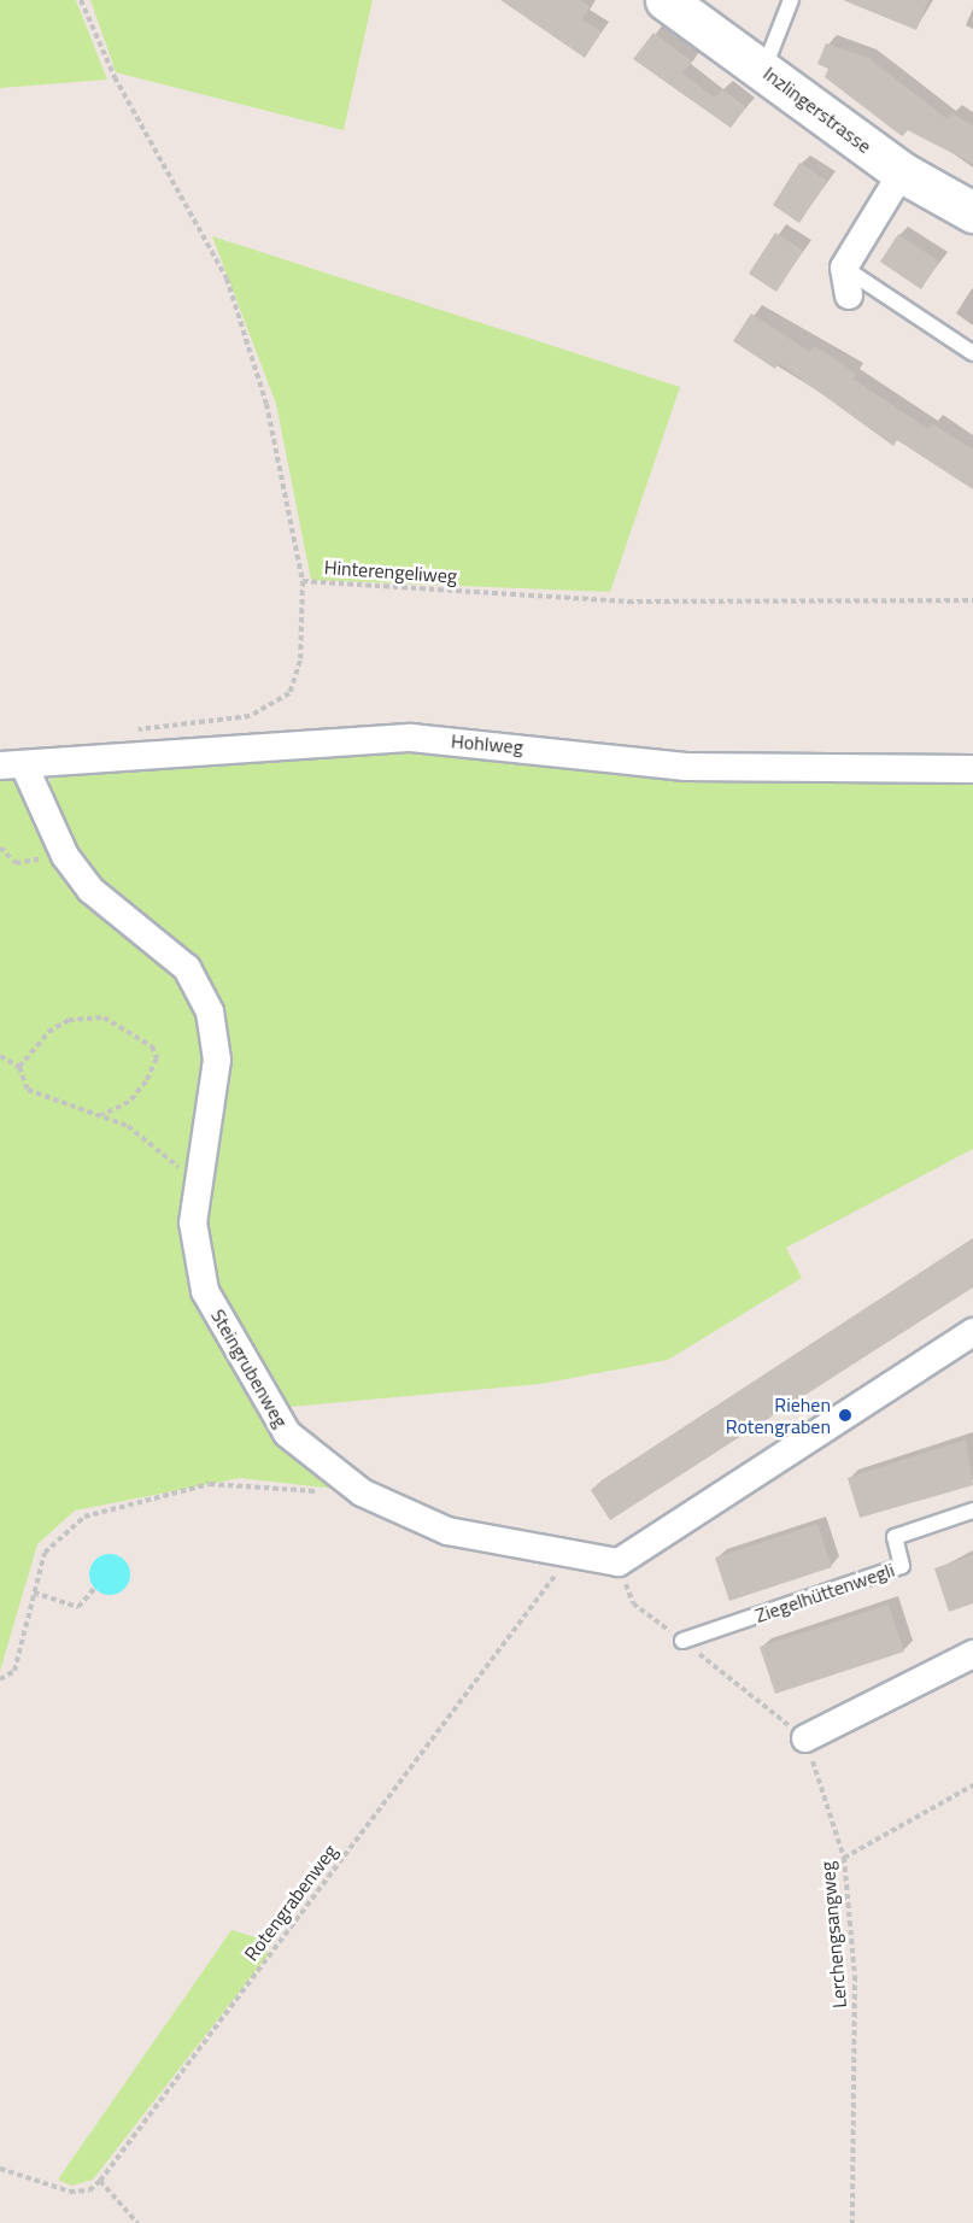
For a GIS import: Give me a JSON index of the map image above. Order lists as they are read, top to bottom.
{
  "streets": {
    "street": ["Inzlingerstrasse", "Hohlweg", "Steingrubenweg"],
    "lane": ["Ziegelhüttenwegli"],
    "path": ["Hinterengeliweg", "Rotengrabenweg", "Lerchengsangweg"]
  },
  "crossings": [
    ["Hohlweg", "Steingrubenweg"],
    ["Steingrubenweg", "Rotengrabenweg"]
  ],
  "places": ["Riehen Rotengraben"]
}
